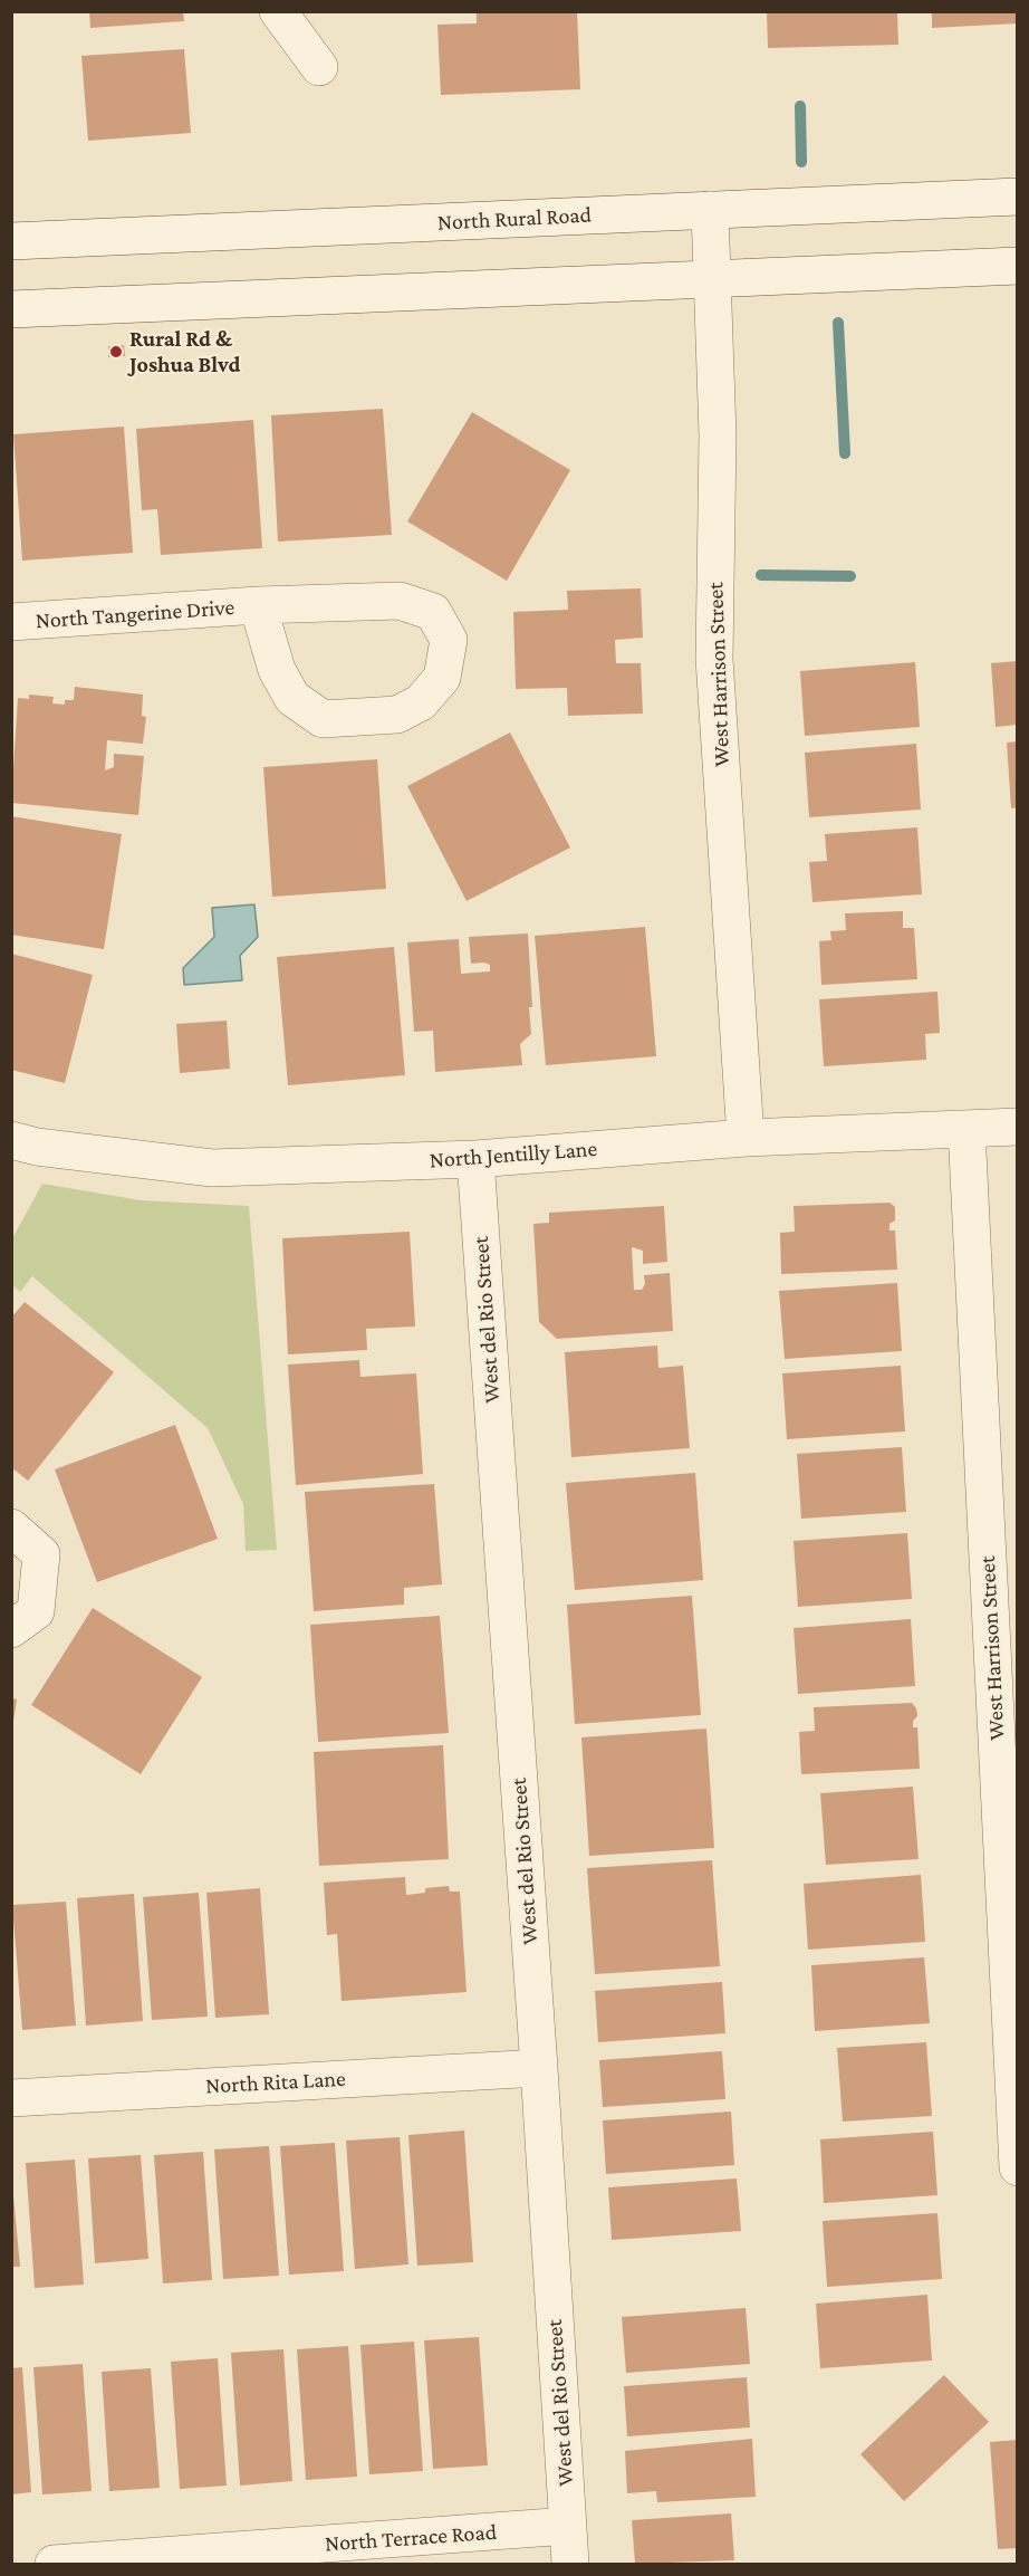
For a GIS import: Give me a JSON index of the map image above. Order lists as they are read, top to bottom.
{
  "streets": {
    "street": [
      "North Rural Road",
      "North Tangerine Drive",
      "West Harrison Street",
      "North Jentilly Lane",
      "West del Rio Street",
      "North Rita Lane",
      "North Terrace Road"
    ]
  },
  "crossings": [
    ["North Rural Road", "West Harrison Street"],
    ["West Harrison Street", "North Jentilly Lane"],
    ["North Jentilly Lane", "West del Rio Street"],
    ["West del Rio Street", "North Rita Lane"],
    ["West del Rio Street", "North Terrace Road"]
  ],
  "places": ["Rural Rd & Joshua Blvd"]
}
